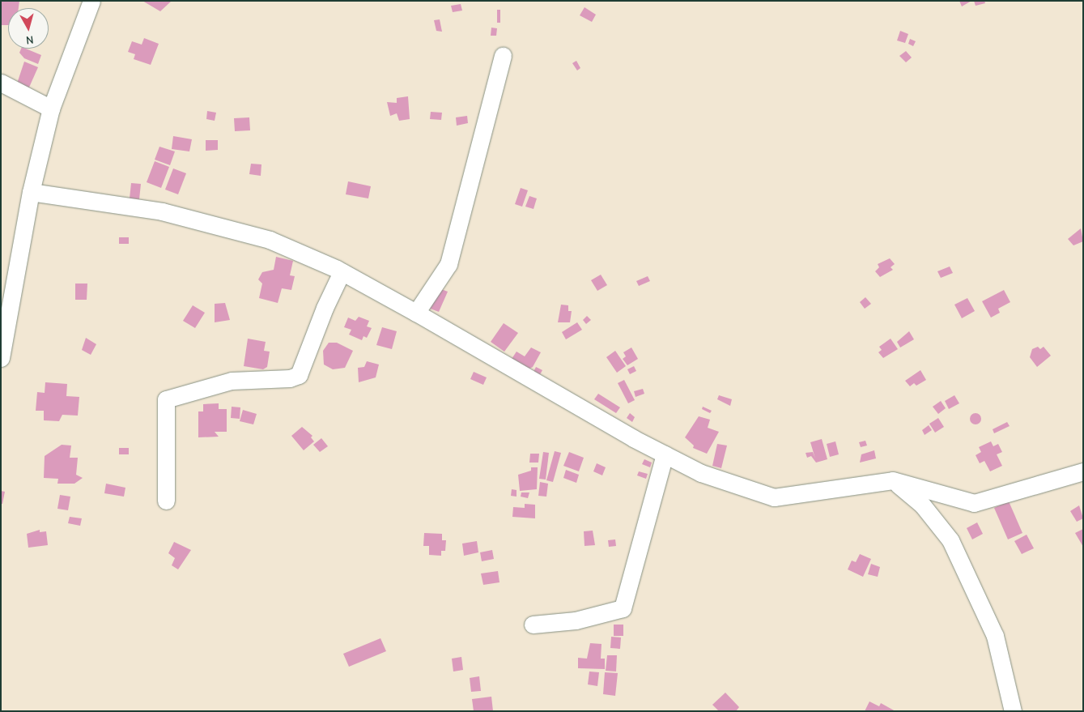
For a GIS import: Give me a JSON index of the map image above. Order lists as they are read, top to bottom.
{
  "north": "bottom"
}
